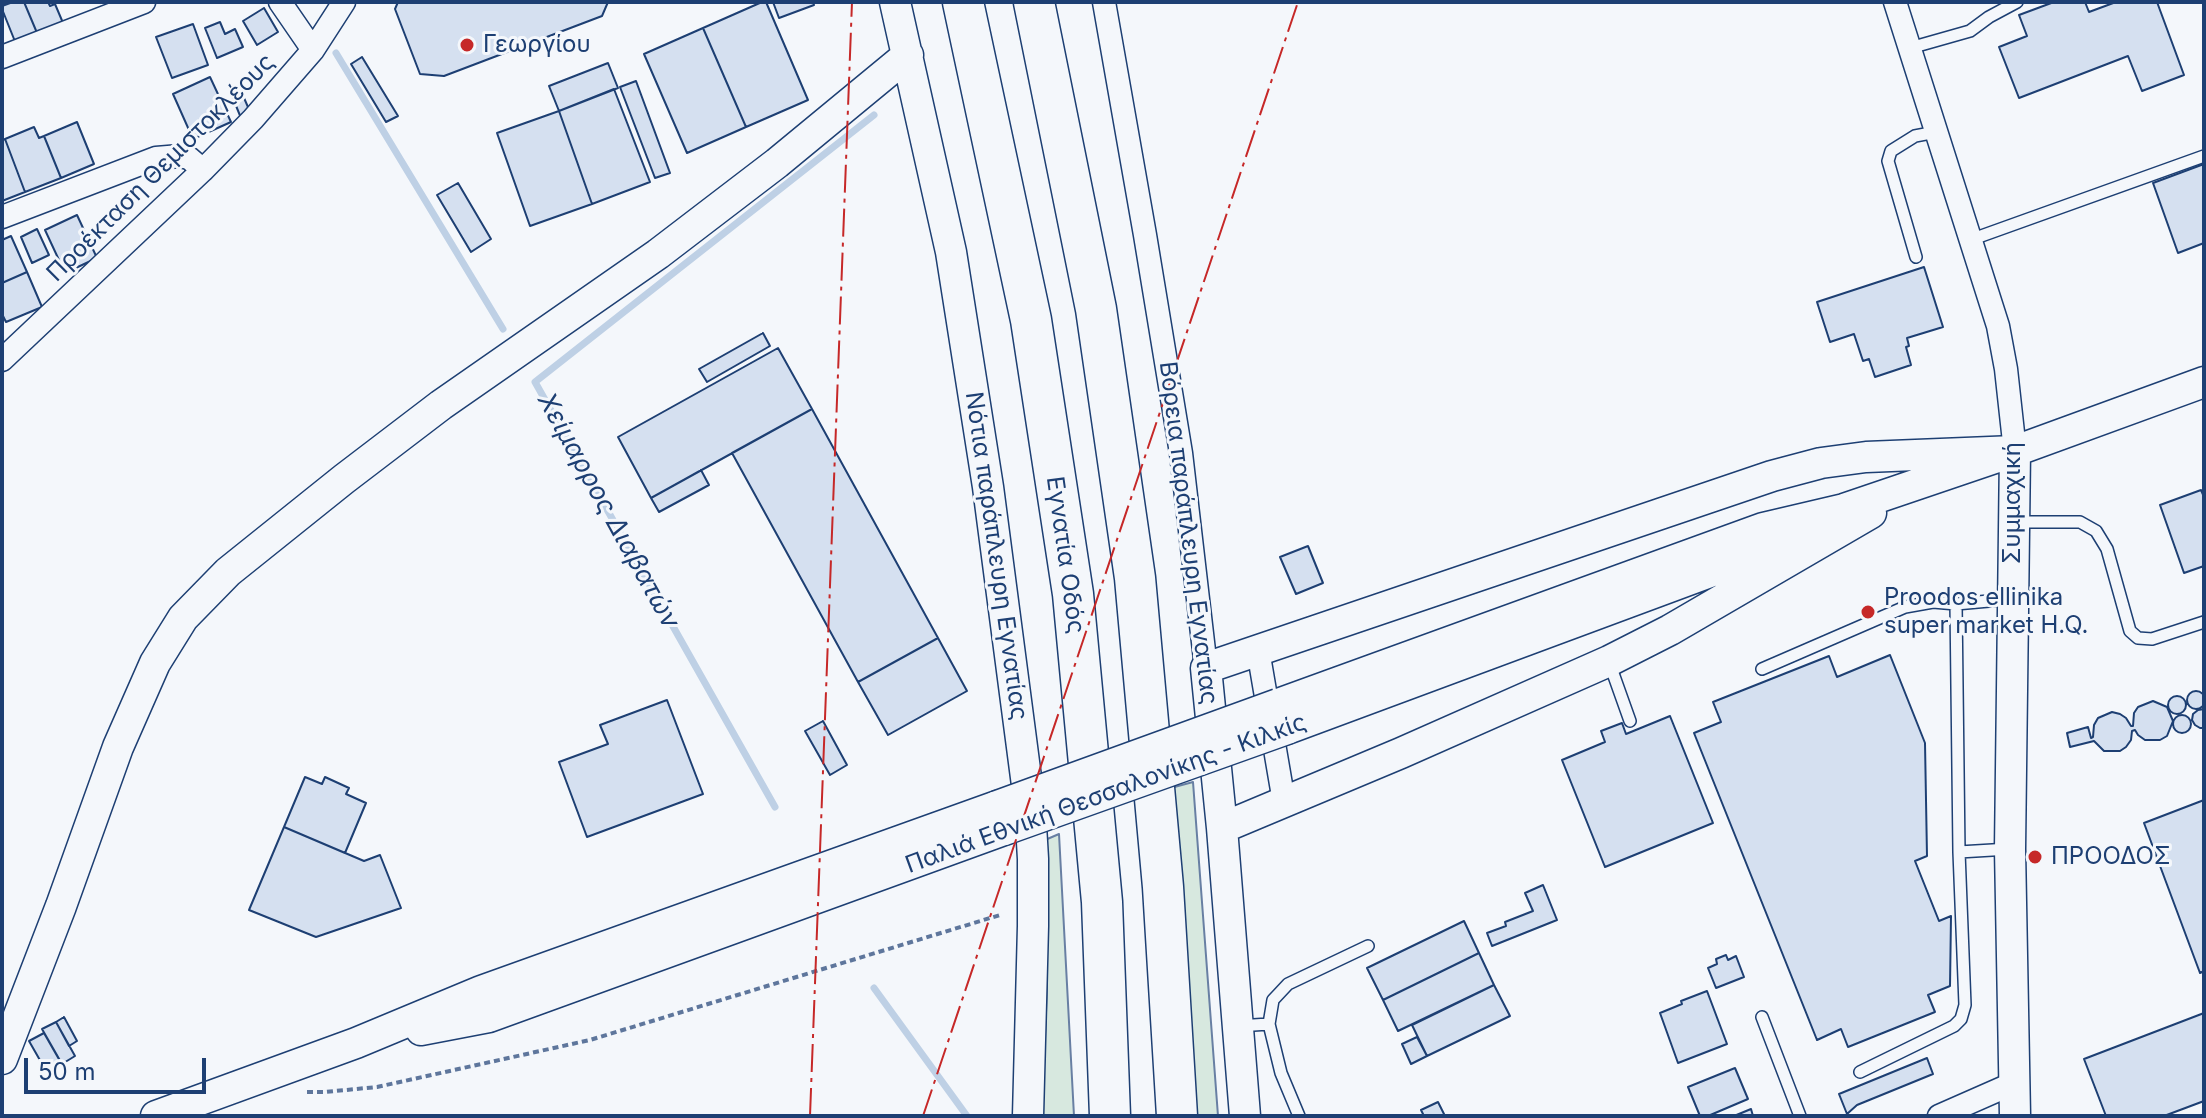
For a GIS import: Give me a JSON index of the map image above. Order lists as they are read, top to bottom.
{
  "streets": {
    "highway": ["Εγνατία Οδός"],
    "street": [
      "Προέκταση Θεμιστοκλέους",
      "Συμμαχική",
      "Βόρεια παράπλευρη Εγνατίας",
      "Νότια παράπλευρη Εγνατίας",
      "Παλιά Εθνική Θεσσαλονίκης - Κιλκίς"
    ]
  },
  "crossings": [
    ["Συμμαχική", "Παλιά Εθνική Θεσσαλονίκης - Κιλκίς"]
  ],
  "water": ["Χείμαρρος Διαβατών"],
  "places": ["Γεωργίου", "Proodos ellinika super market H.Q.", "ΠΡΟΟΔΟΣ"],
  "scale_bar": "50 m"
}
